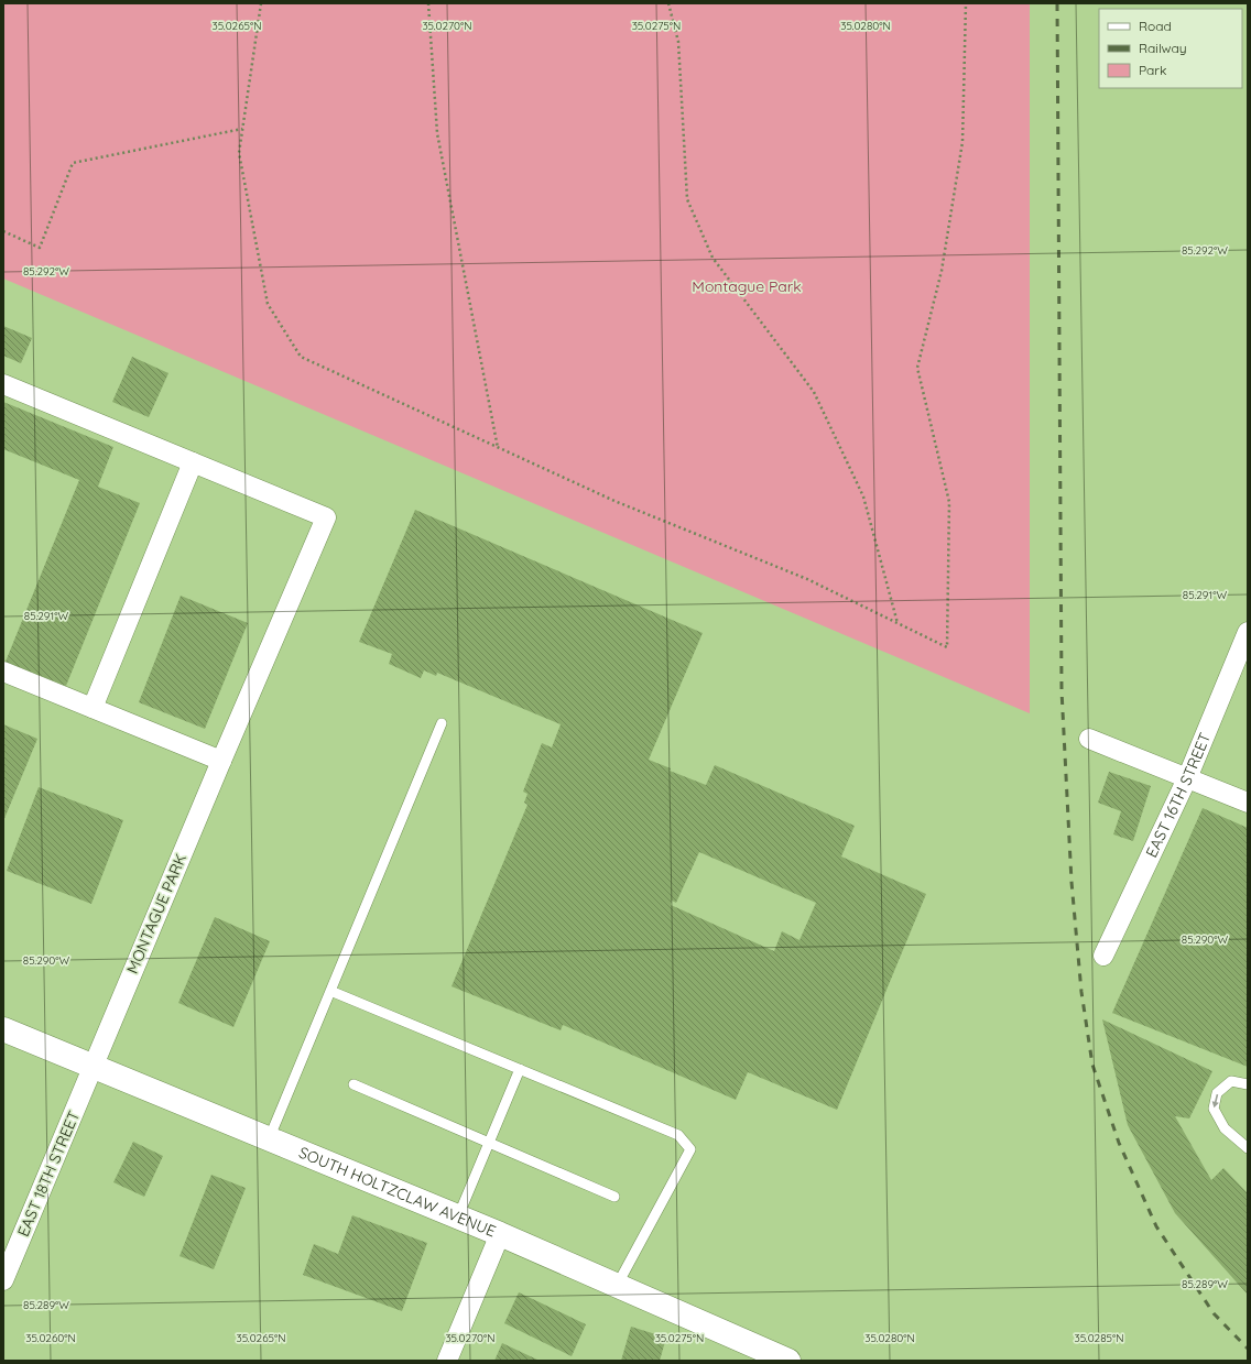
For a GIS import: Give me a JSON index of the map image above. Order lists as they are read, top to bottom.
{
  "streets": {
    "main road": ["SOUTH HOLTZCLAW AVENUE"],
    "street": ["EAST 16TH STREET", "MONTAGUE PARK", "EAST 18TH STREET"]
  },
  "crossings": [
    ["MONTAGUE PARK", "EAST 18TH STREET"],
    ["MONTAGUE PARK", "SOUTH HOLTZCLAW AVENUE"],
    ["EAST 18TH STREET", "SOUTH HOLTZCLAW AVENUE"]
  ],
  "parks": ["Montague Park"],
  "legend": ["Road", "Railway", "Park"],
  "coordinates": [
    "35.0265°N",
    "35.0270°N",
    "35.0275°N",
    "35.0280°N",
    "85.292°W",
    "85.291°W",
    "85.290°W",
    "85.289°W",
    "35.0260°N",
    "35.0285°N"
  ]
}
